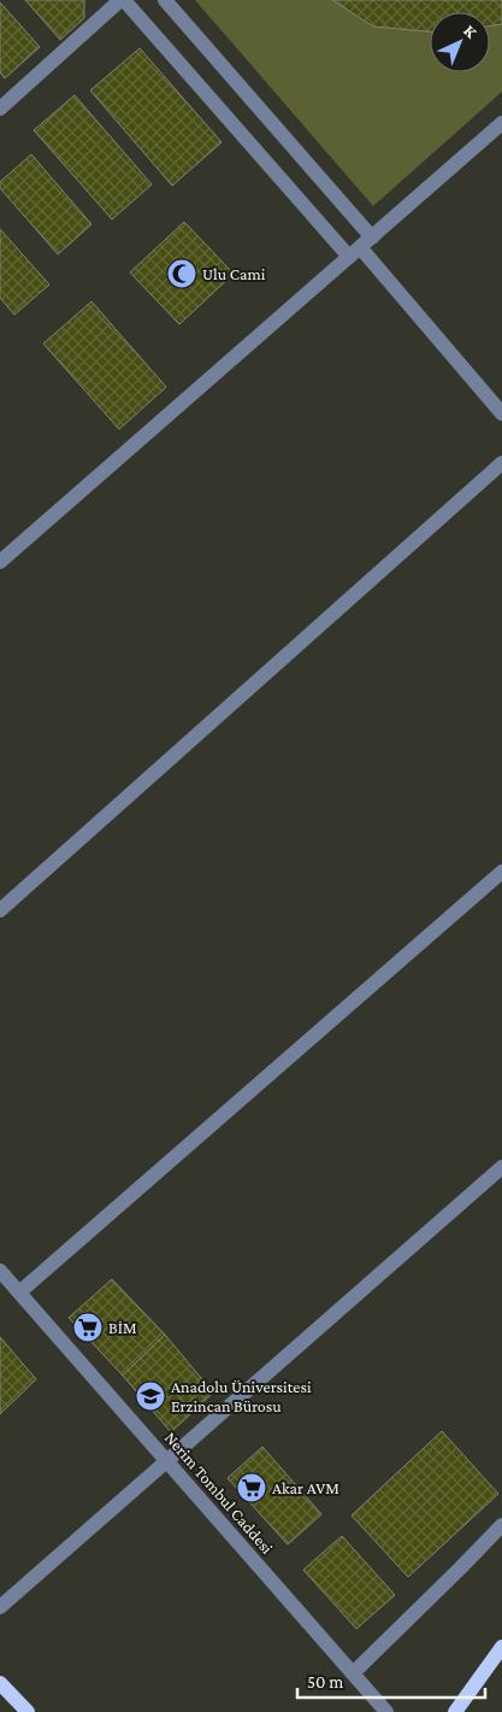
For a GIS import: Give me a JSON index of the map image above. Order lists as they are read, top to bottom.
{
  "streets": {
    "street": ["Nerim Tombul Caddesi"]
  },
  "places": {
    "mosque": ["Ulu Cami"],
    "supermarket": ["BİM", "Akar AVM"],
    "school or university": ["Anadolu Üniversitesi Erzincan Bürosu"]
  },
  "scale_bar": "50 m",
  "north": "top right"
}
